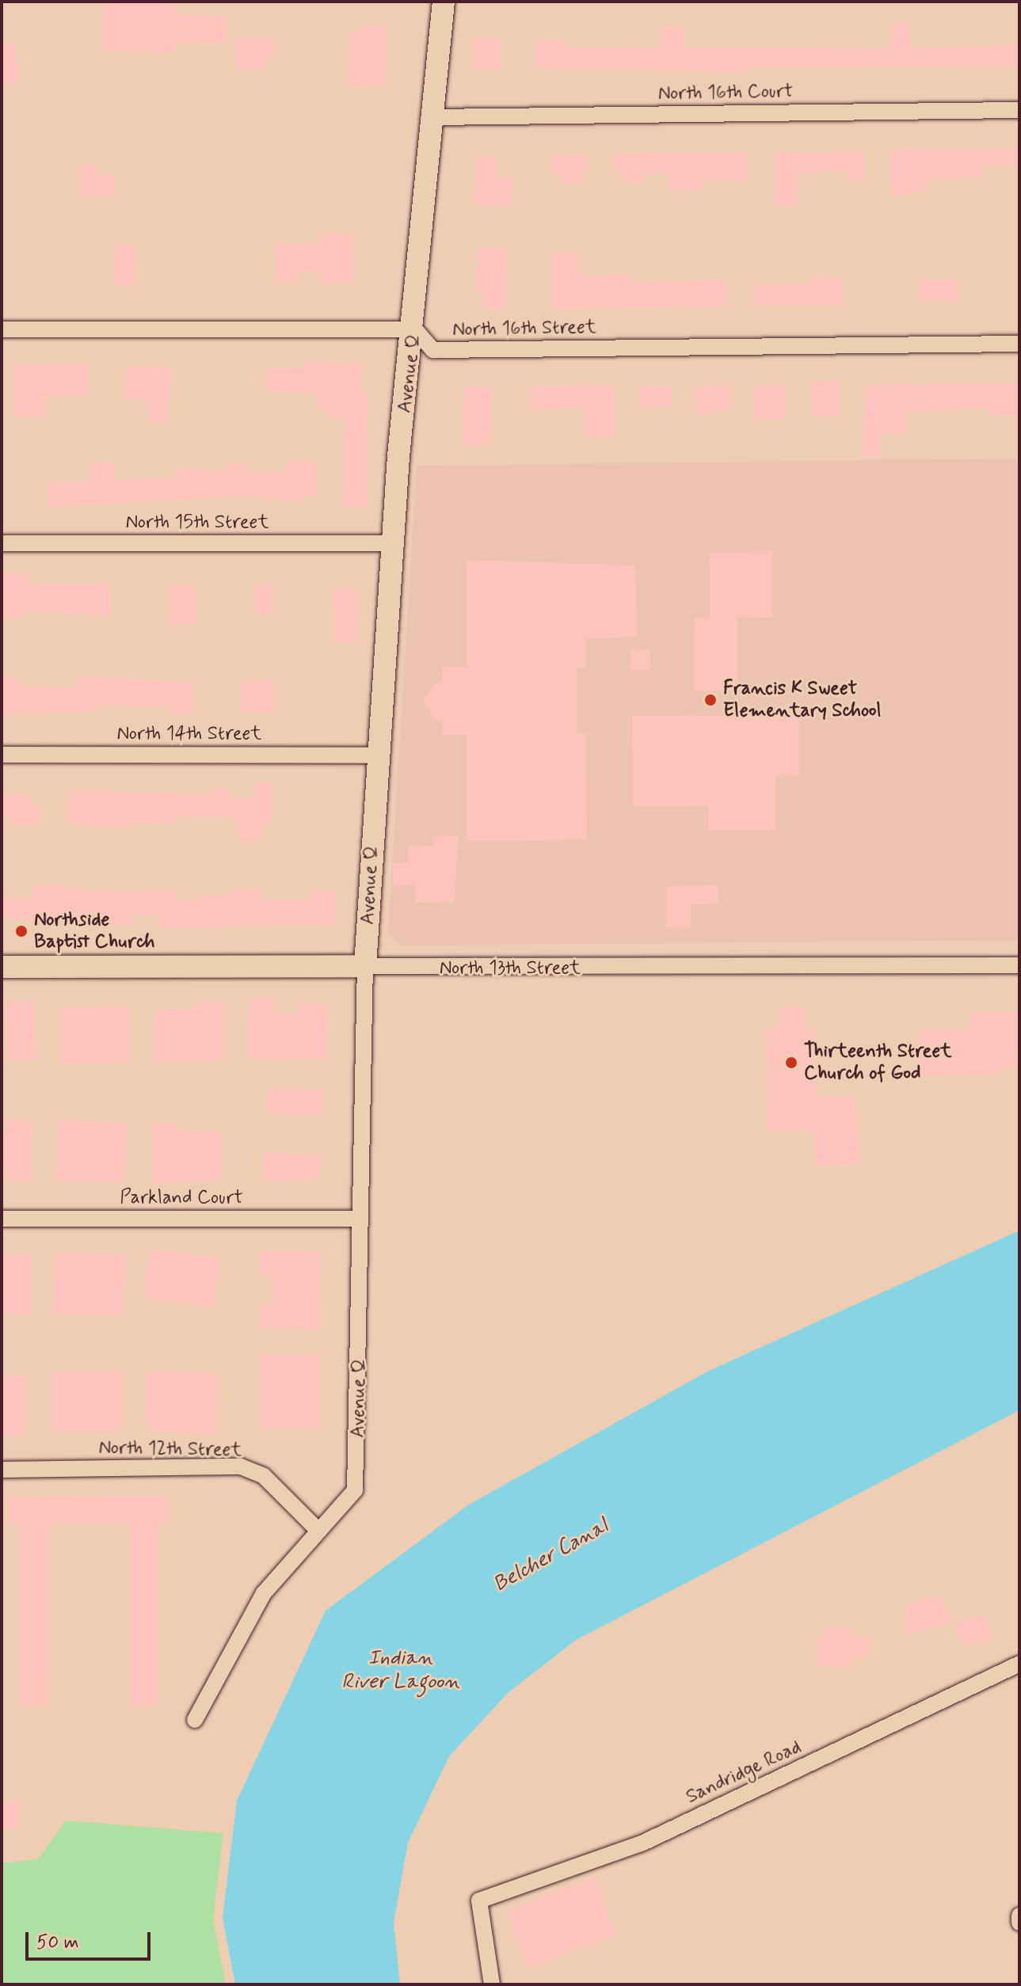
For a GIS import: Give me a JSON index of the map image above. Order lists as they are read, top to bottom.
{
  "streets": {
    "street": [
      "North 16th Court",
      "North 16th Street",
      "Avenue Q",
      "North 15th Street",
      "North 14th Street",
      "North 13th Street",
      "Parkland Court",
      "North 12th Street",
      "Sandridge Road"
    ]
  },
  "crossings": [
    ["North 16th Court", "Avenue Q"],
    ["North 16th Street", "Avenue Q"],
    ["Avenue Q", "North 15th Street"],
    ["Avenue Q", "North 14th Street"],
    ["Avenue Q", "North 13th Street"],
    ["Avenue Q", "Parkland Court"],
    ["Avenue Q", "North 12th Street"]
  ],
  "water": ["Belcher Canal", "Indian River Lagoon"],
  "places": ["Francis K Sweet Elementary School", "Northside Baptist Church", "Thirteenth Street Church of God"],
  "scale_bar": "50 m"
}
